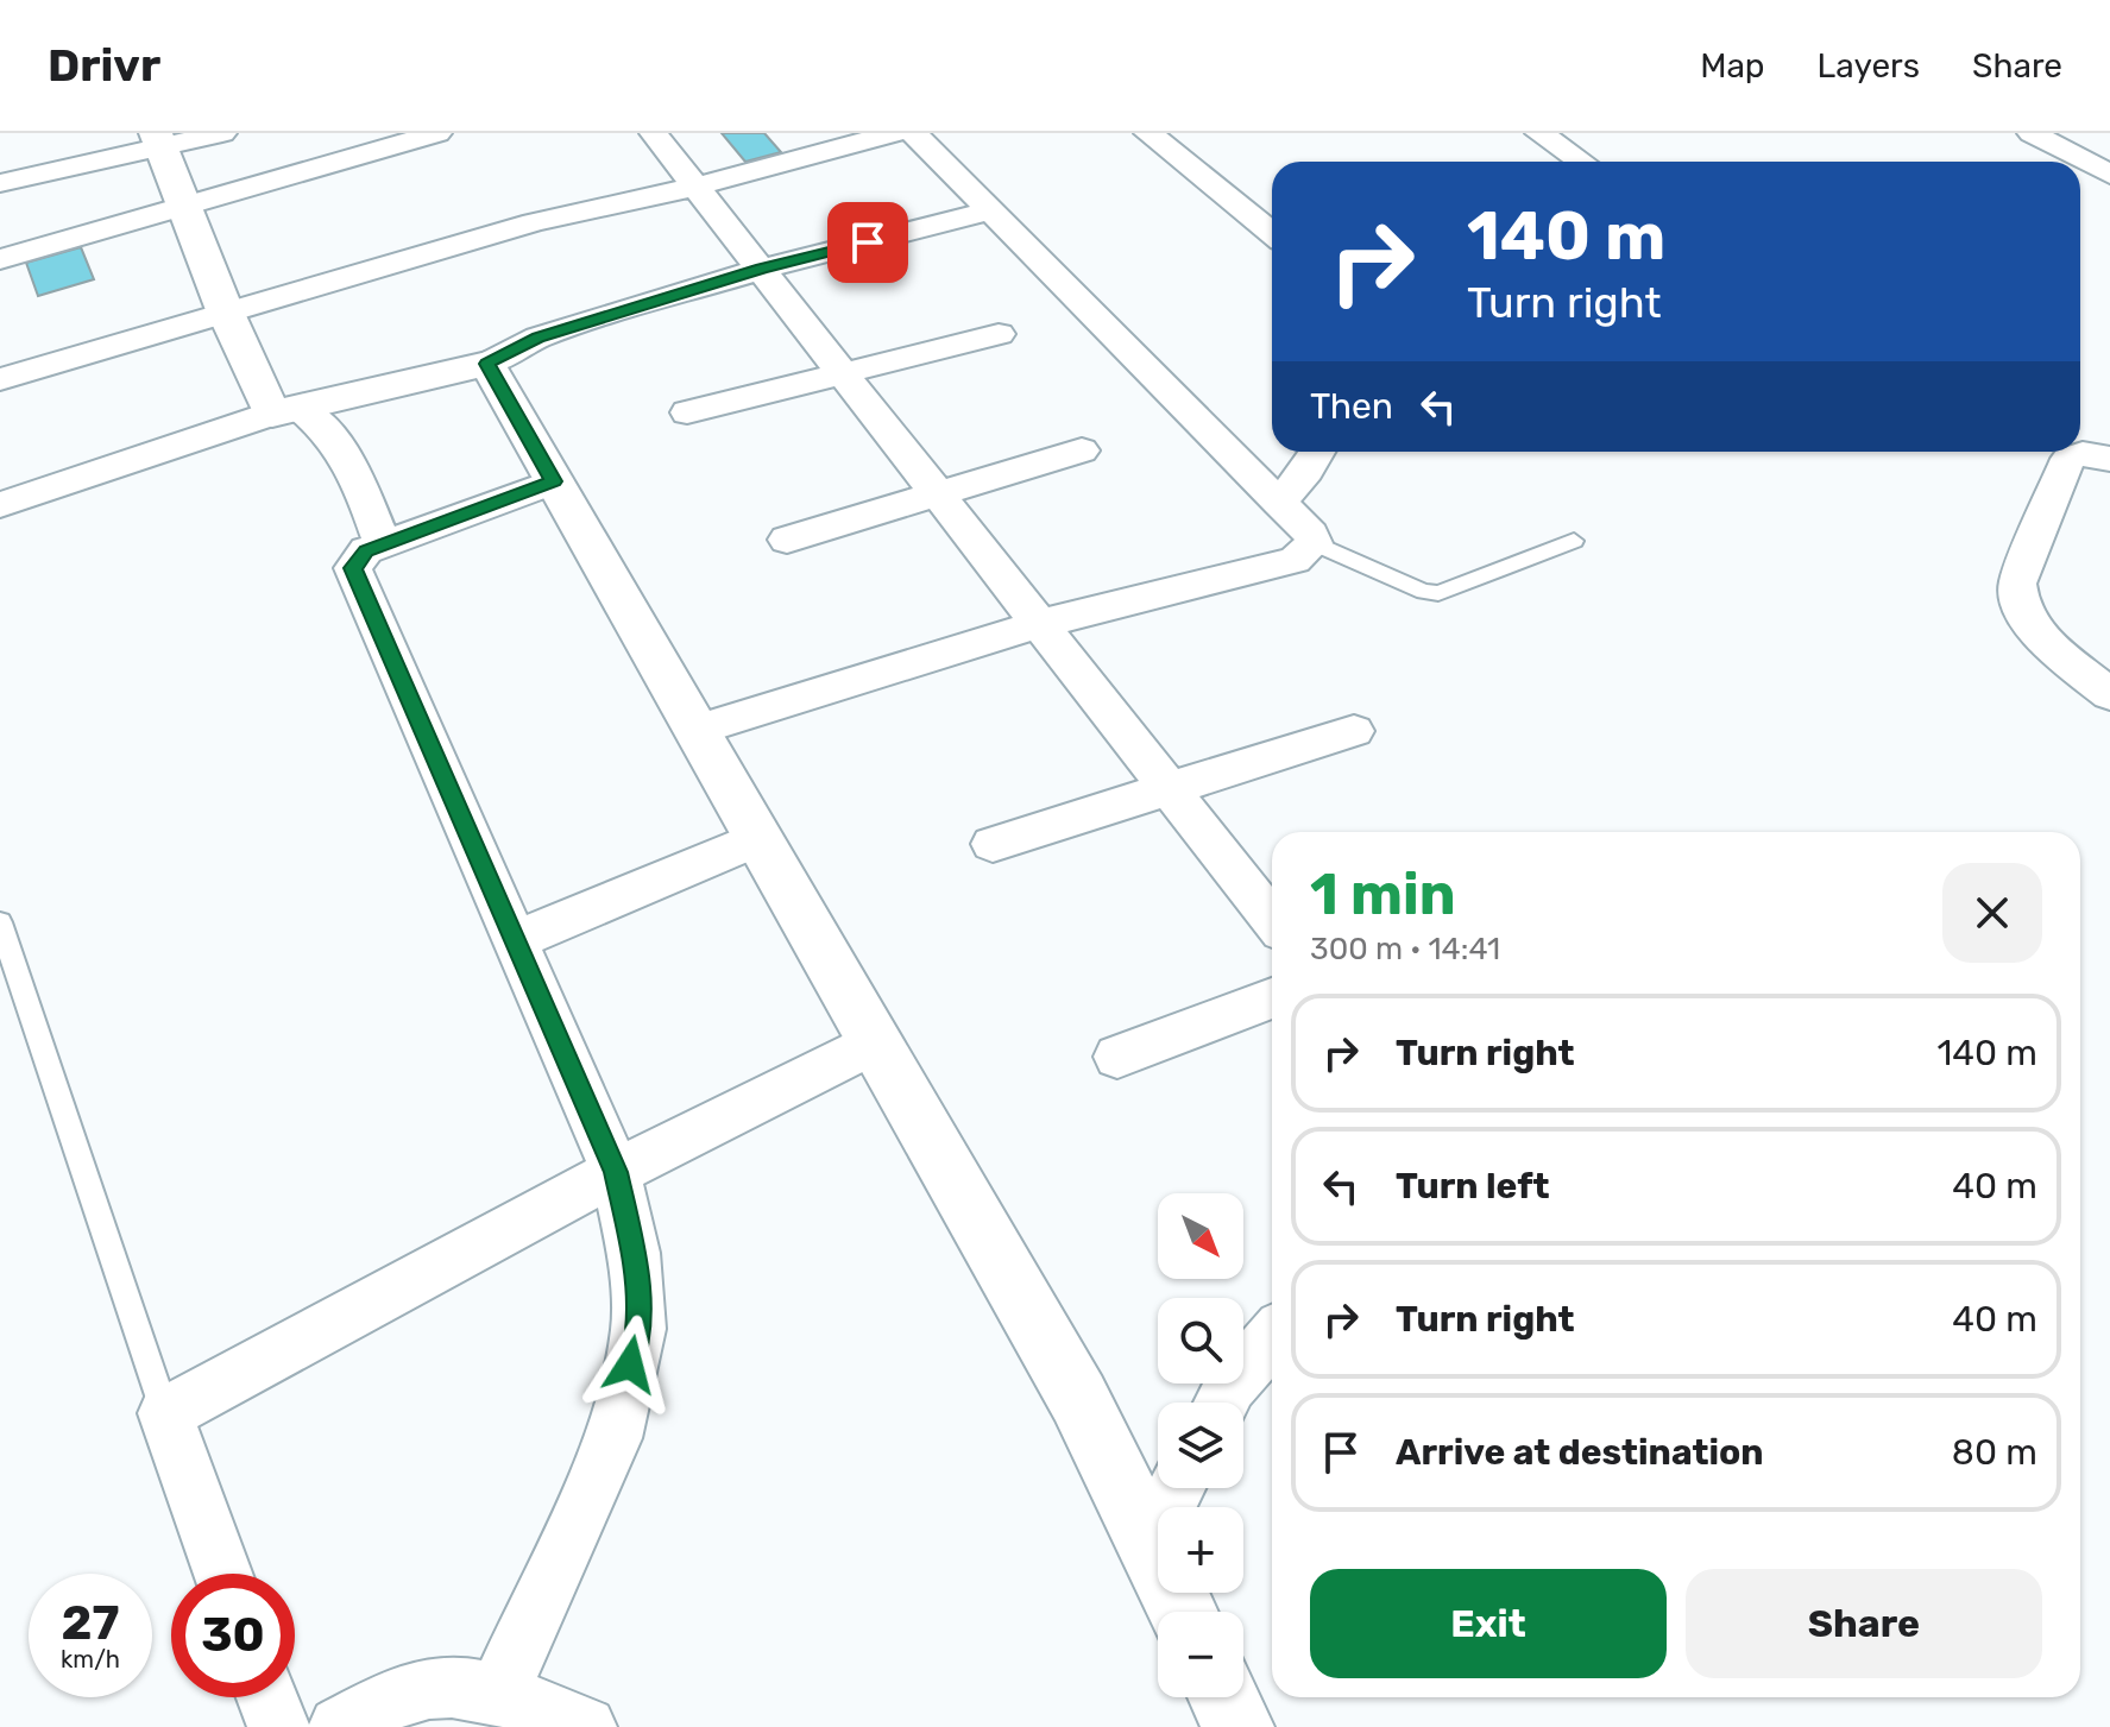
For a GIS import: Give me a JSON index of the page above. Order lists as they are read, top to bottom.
{
  "north": "bottom right",
  "page": {
    "header": "Drivr",
    "nav": ["Map", "Layers", "Share"],
    "turn": ["140 m", "Turn right"],
    "then": "Then",
    "heading": ["1 min", "300 m · 14:41"],
    "list": [
      {
        "name": "Turn right",
        "value": "140 m"
      },
      {
        "name": "Turn left",
        "value": "40 m"
      },
      {
        "name": "Turn right",
        "value": "40 m"
      },
      {
        "name": "Arrive at destination",
        "value": "80 m"
      }
    ],
    "map_buttons": ["+", "−"],
    "buttons": ["Exit", "Share"],
    "speed": "27 km/h",
    "limit": "30"
  }
}
